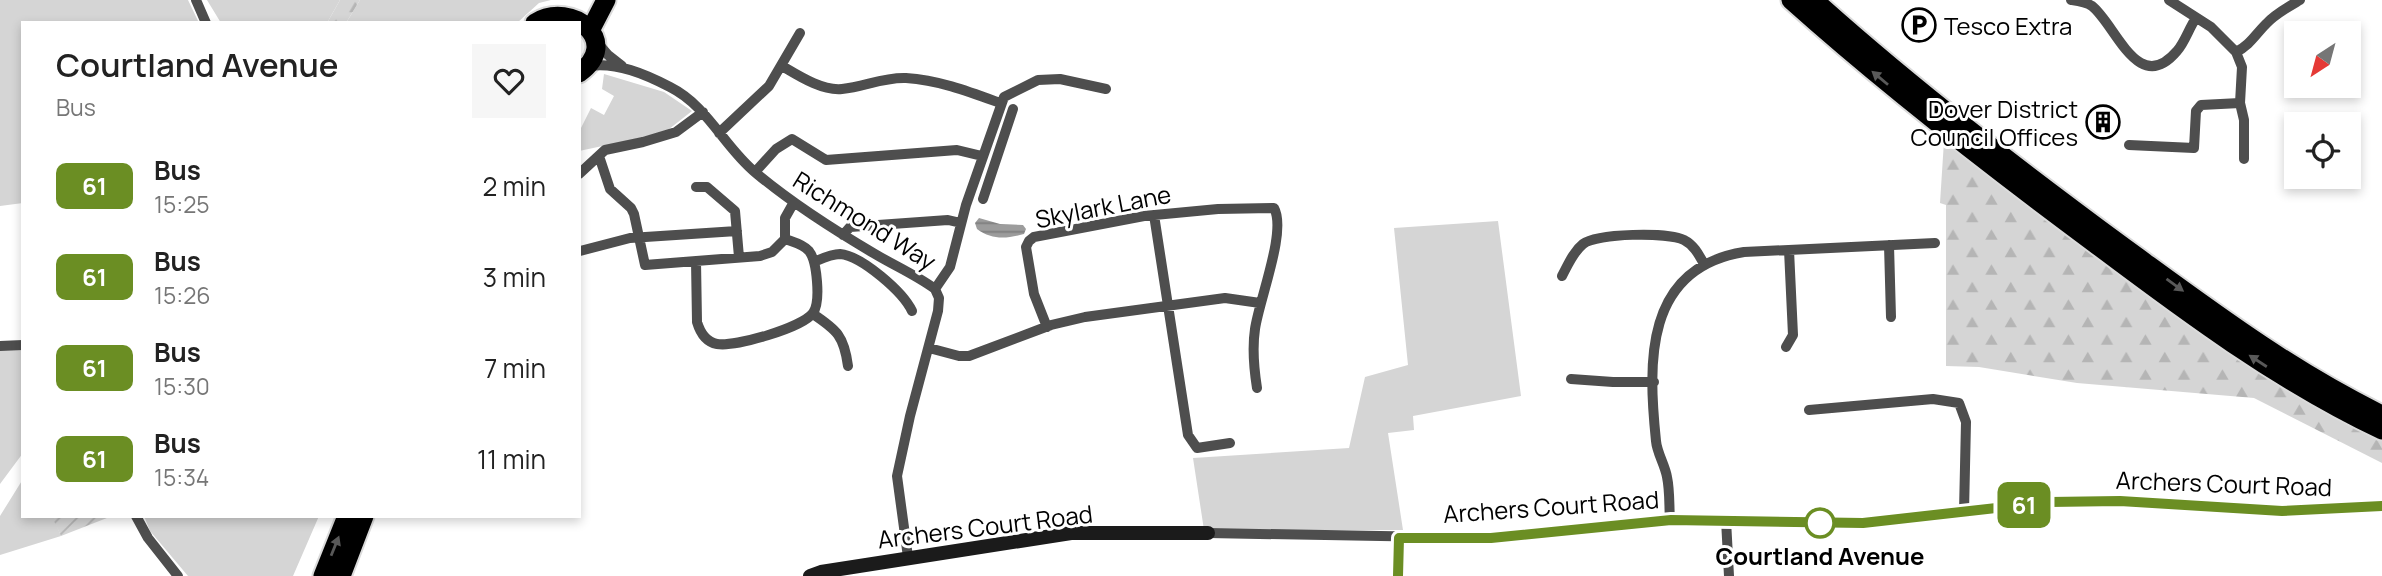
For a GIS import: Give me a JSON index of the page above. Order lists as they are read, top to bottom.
{
  "streets": {
    "street": ["Skylark Lane", "Richmond Way", "Archers Court Road"]
  },
  "crossings": [
    ["Richmond Way", "Archers Court Road"]
  ],
  "places": {
    "parking": ["Tesco Extra"],
    "building": ["Dover District Council Offices"],
    "other": ["Courtland Avenue"]
  },
  "lines": ["bus line 61"],
  "north": "bottom left",
  "page": {
    "on_map": "61",
    "heading": ["Courtland Avenue", "Bus"],
    "list": [
      {
        "mark": "61",
        "name": "Bus",
        "note": "15:25",
        "value": "2 min"
      },
      {
        "mark": "61",
        "name": "Bus",
        "note": "15:26",
        "value": "3 min"
      },
      {
        "mark": "61",
        "name": "Bus",
        "note": "15:30",
        "value": "7 min"
      },
      {
        "mark": "61",
        "name": "Bus",
        "note": "15:34",
        "value": "11 min"
      }
    ]
  }
}
